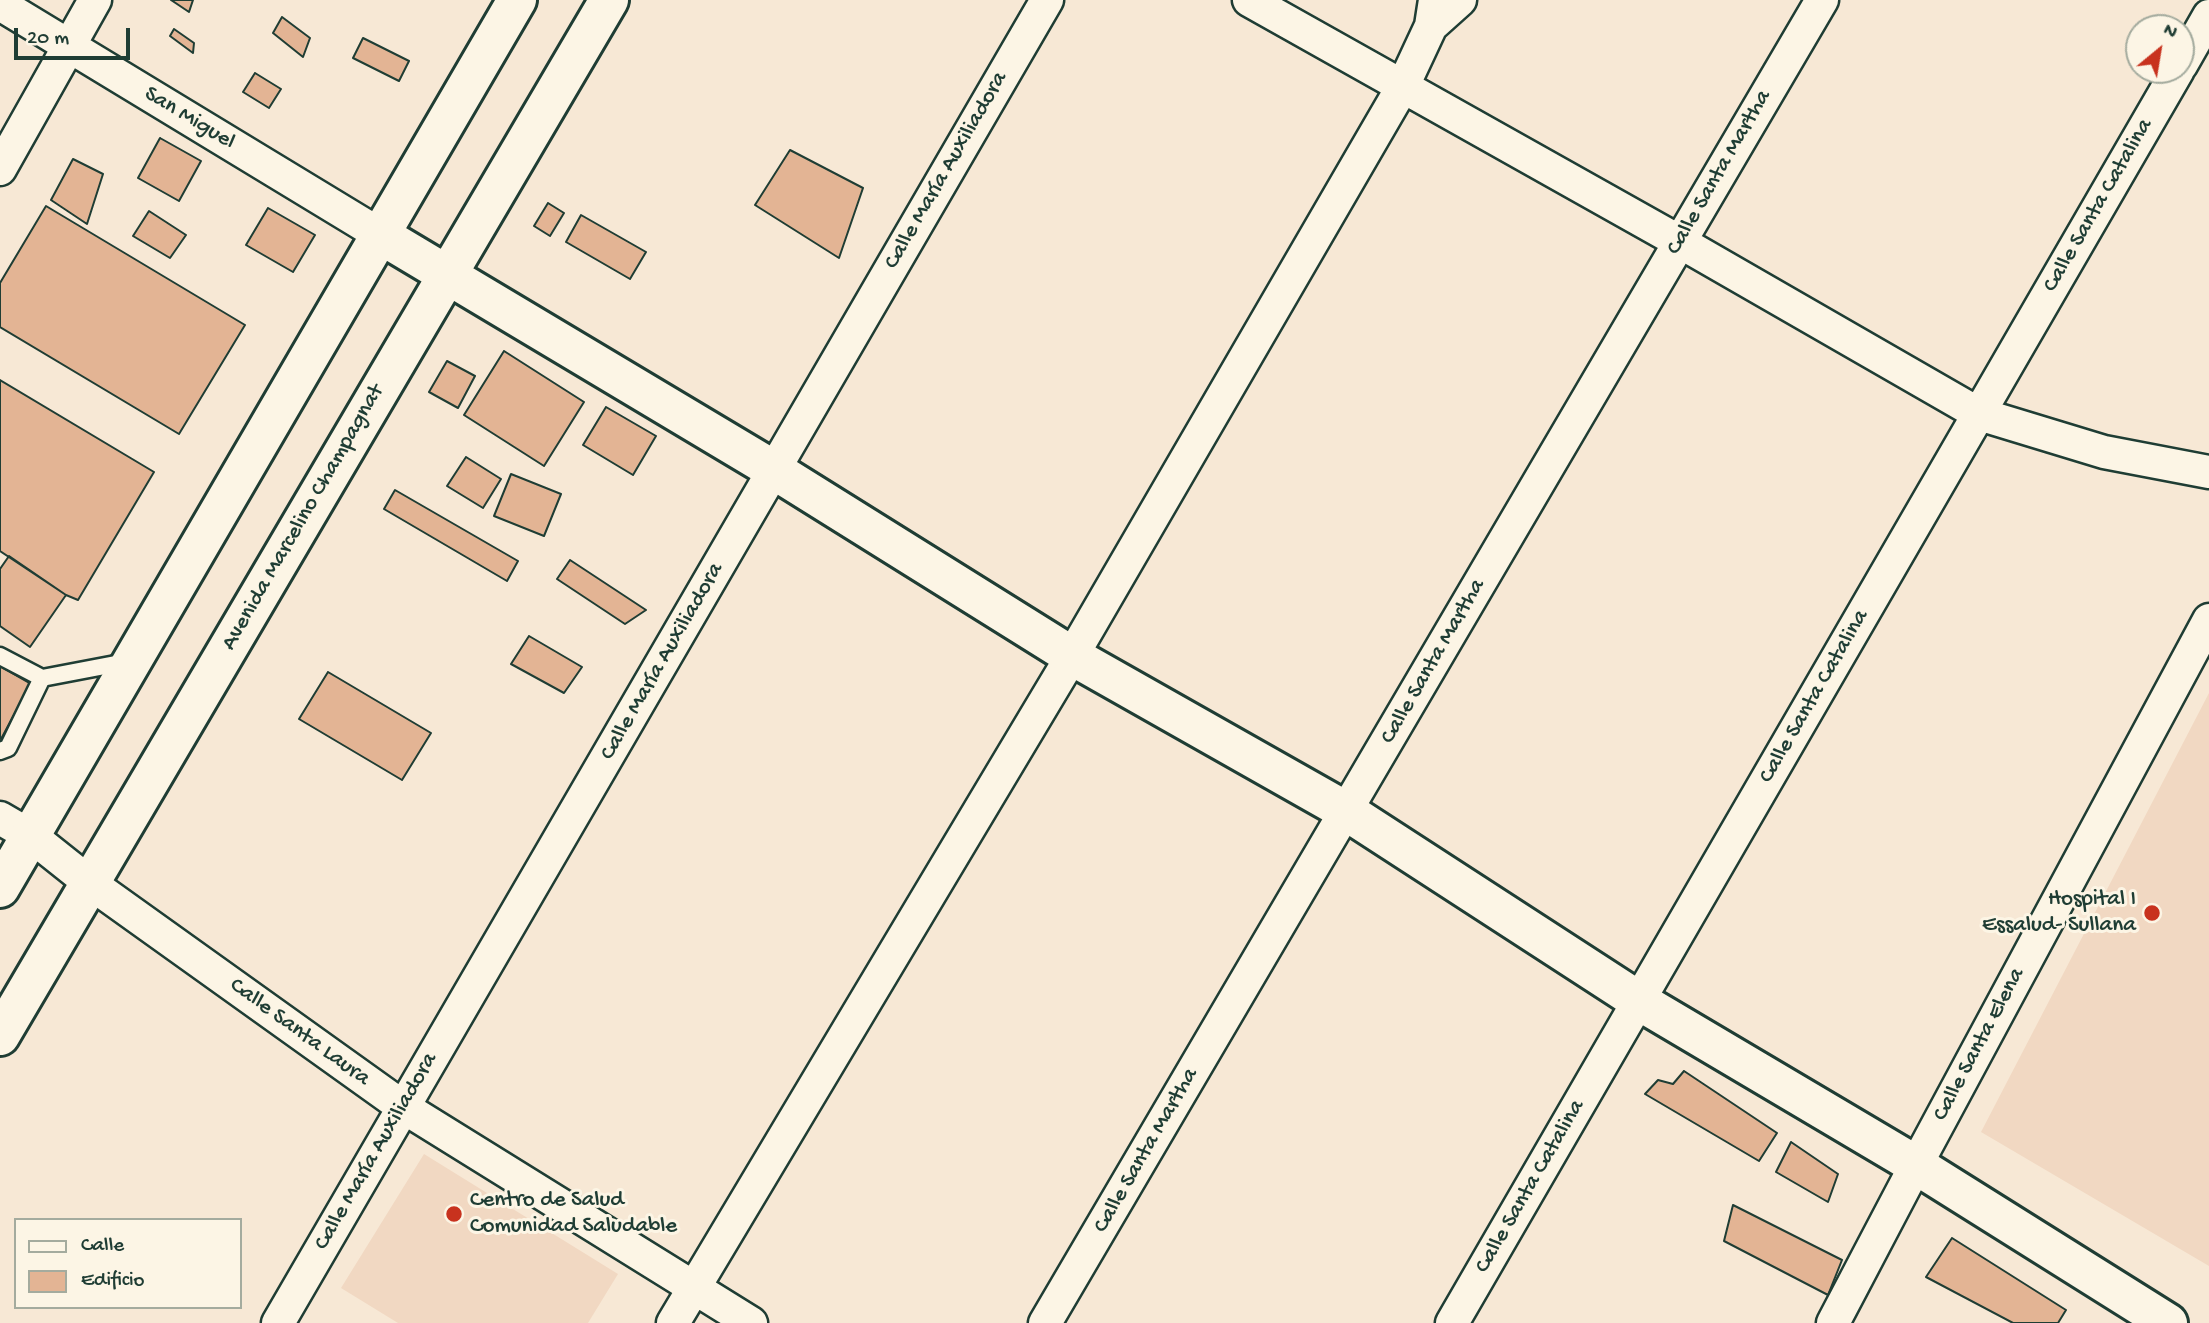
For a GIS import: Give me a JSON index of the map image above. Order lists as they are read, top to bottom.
{
  "streets": {
    "main road": ["Avenida Marcelino Champagnat"],
    "street": [
      "San Miguel",
      "Calle María Auxiliadora",
      "Calle Santa Martha",
      "Calle Santa Catalina",
      "Calle Santa Laura",
      "Calle Santa Elena"
    ]
  },
  "crossings": [
    ["Calle María Auxiliadora", "Calle Santa Laura"],
    ["Avenida Marcelino Champagnat", "Calle Santa Laura"]
  ],
  "places": ["Hospital I Essalud- Sullana", "Centro de Salud Comunidad Saludable"],
  "legend": ["Calle", "Edificio"],
  "scale_bar": "20 m",
  "north": "top right"
}
